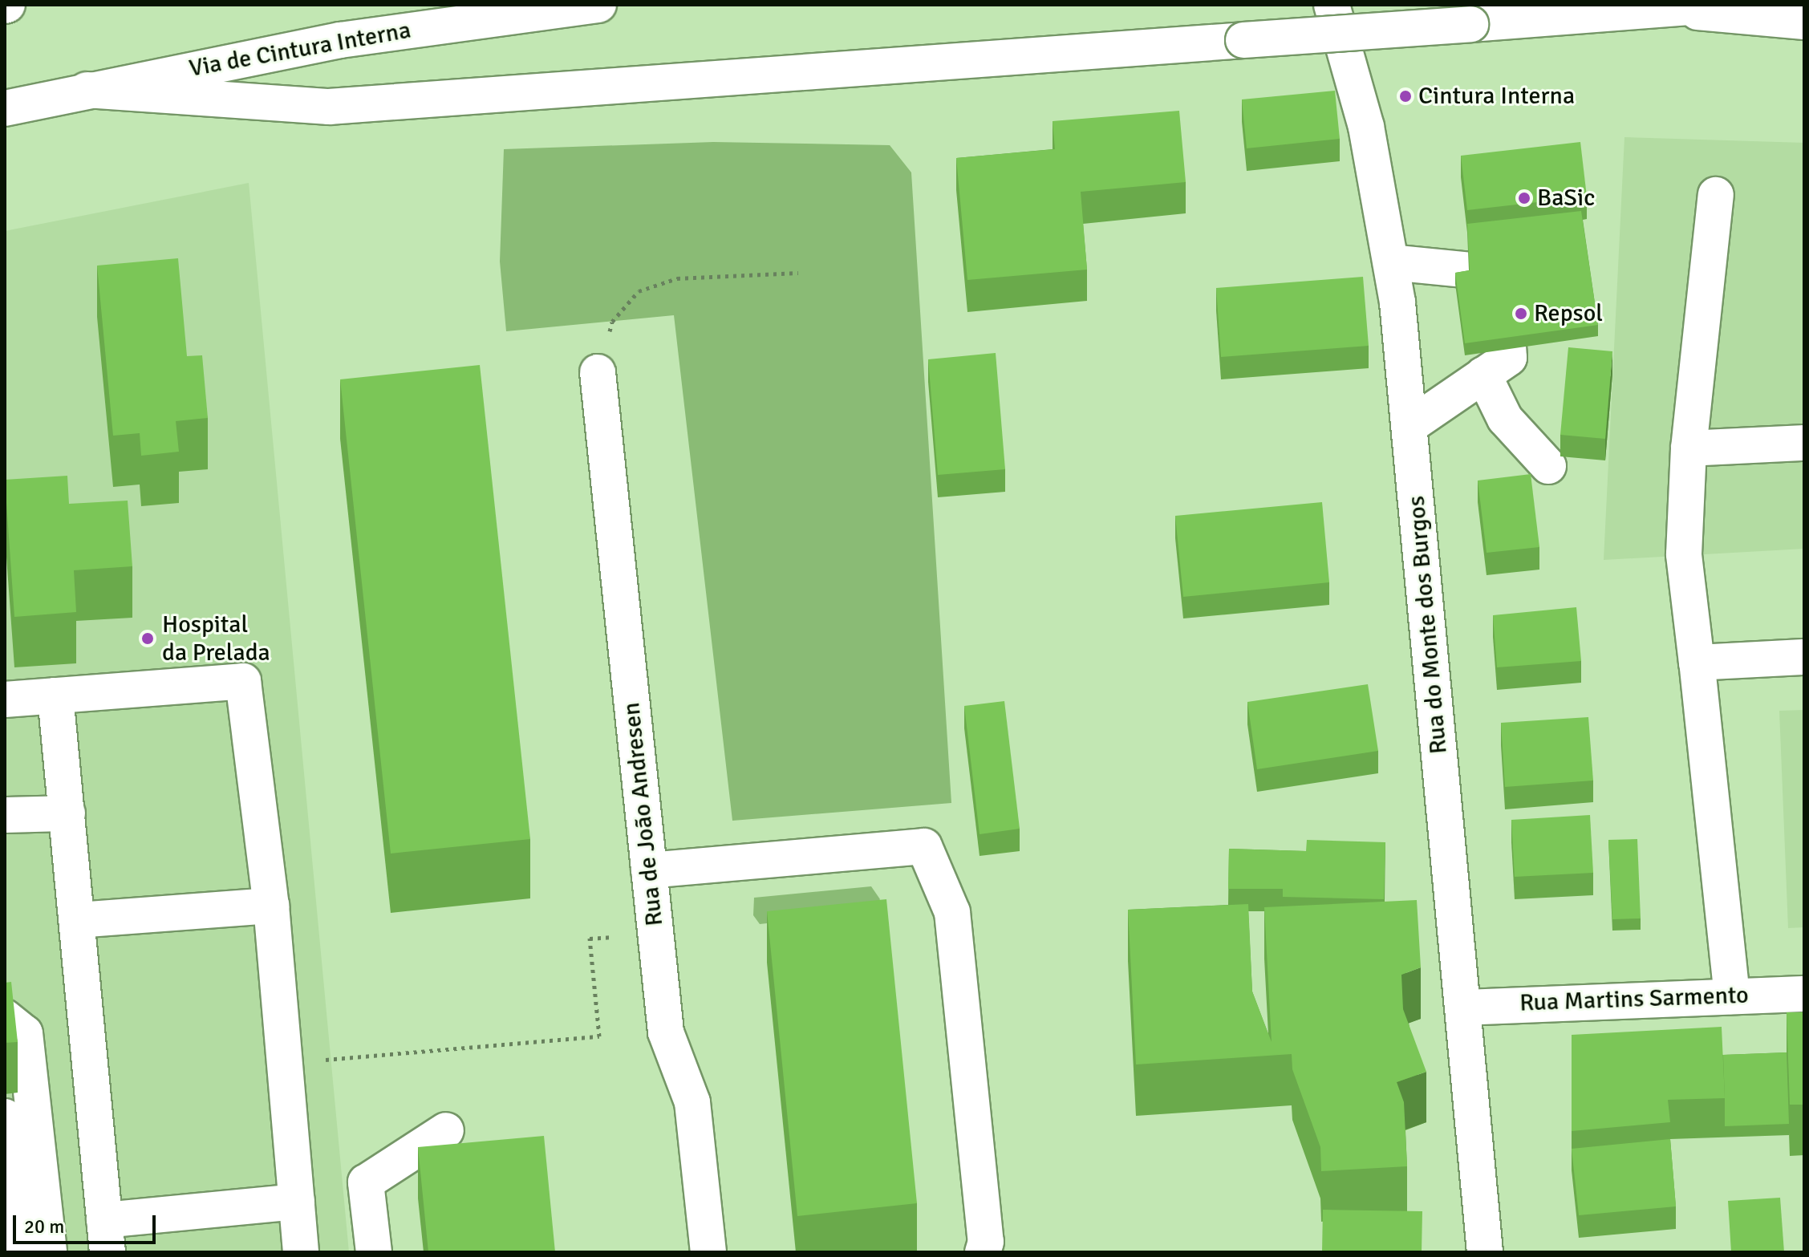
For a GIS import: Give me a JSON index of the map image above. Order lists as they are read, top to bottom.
{
  "streets": {
    "main road": [
      "Via de Cintura Interna",
      "Rua do Monte dos Burgos",
      "Rua de João Andresen",
      "Rua Martins Sarmento"
    ]
  },
  "crossings": [
    ["Rua do Monte dos Burgos", "Rua Martins Sarmento"]
  ],
  "places": [
    "Cintura Interna",
    "BaSic",
    "Repsol",
    "Hospital da Prelada"
  ],
  "scale_bar": "20 m"
}
